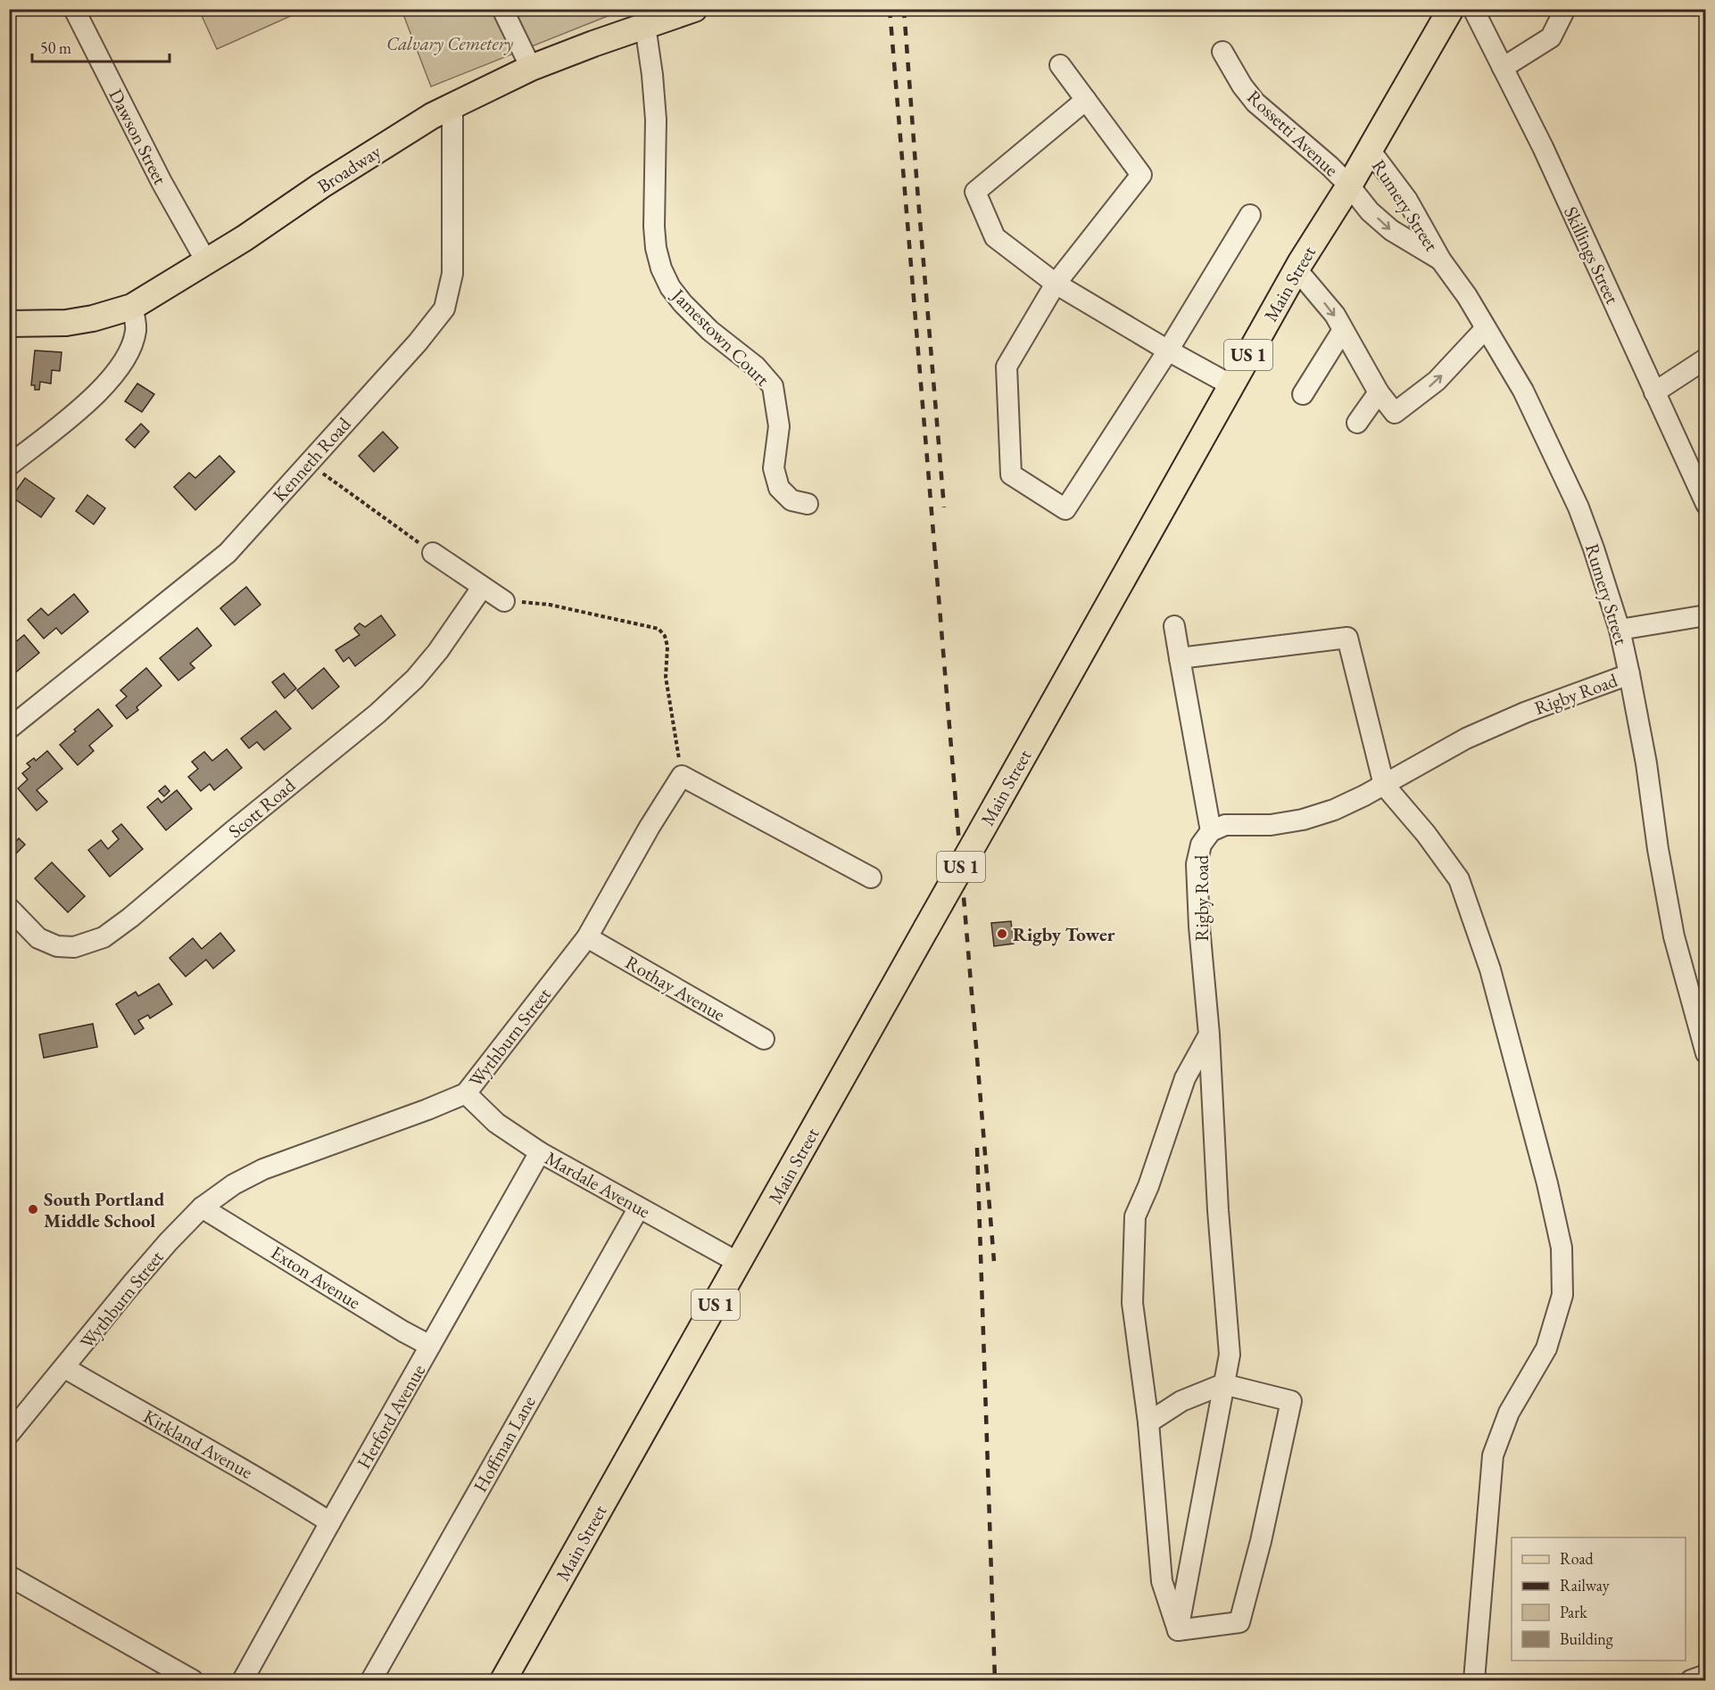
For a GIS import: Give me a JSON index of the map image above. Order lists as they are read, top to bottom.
{
  "streets": {
    "main road": ["Broadway", "Main Street", "US 1"],
    "street": [
      "Rossetti Avenue",
      "Dawson Street",
      "Rumery Street",
      "Skillings Street",
      "Jamestown Court",
      "Kenneth Road",
      "Rigby Road",
      "Scott Road",
      "Rothay Avenue",
      "Wythburn Street",
      "Mardale Avenue",
      "Exton Avenue",
      "Herford Avenue",
      "Kirkland Avenue",
      "Hoffman Lane"
    ]
  },
  "crossings": [
    ["Rossetti Avenue", "Rumery Street"],
    ["Rossetti Avenue", "Main Street"],
    ["Dawson Street", "Broadway"],
    ["Broadway", "Jamestown Court"],
    ["Broadway", "Kenneth Road"],
    ["Rumery Street", "Main Street"],
    ["Rumery Street", "Rigby Road"],
    ["Skillings Street", "Main Street"],
    ["Main Street", "Mardale Avenue"],
    ["Rothay Avenue", "Wythburn Street"],
    ["Wythburn Street", "Mardale Avenue"],
    ["Wythburn Street", "Exton Avenue"],
    ["Wythburn Street", "Kirkland Avenue"],
    ["Mardale Avenue", "Herford Avenue"],
    ["Mardale Avenue", "Hoffman Lane"],
    ["Exton Avenue", "Herford Avenue"],
    ["Herford Avenue", "Kirkland Avenue"]
  ],
  "parks": ["Calvary Cemetery"],
  "places": ["Rigby Tower", "South Portland Middle School"],
  "legend": [
    "Road",
    "Railway",
    "Park",
    "Building"
  ],
  "scale_bar": "50 m"
}
